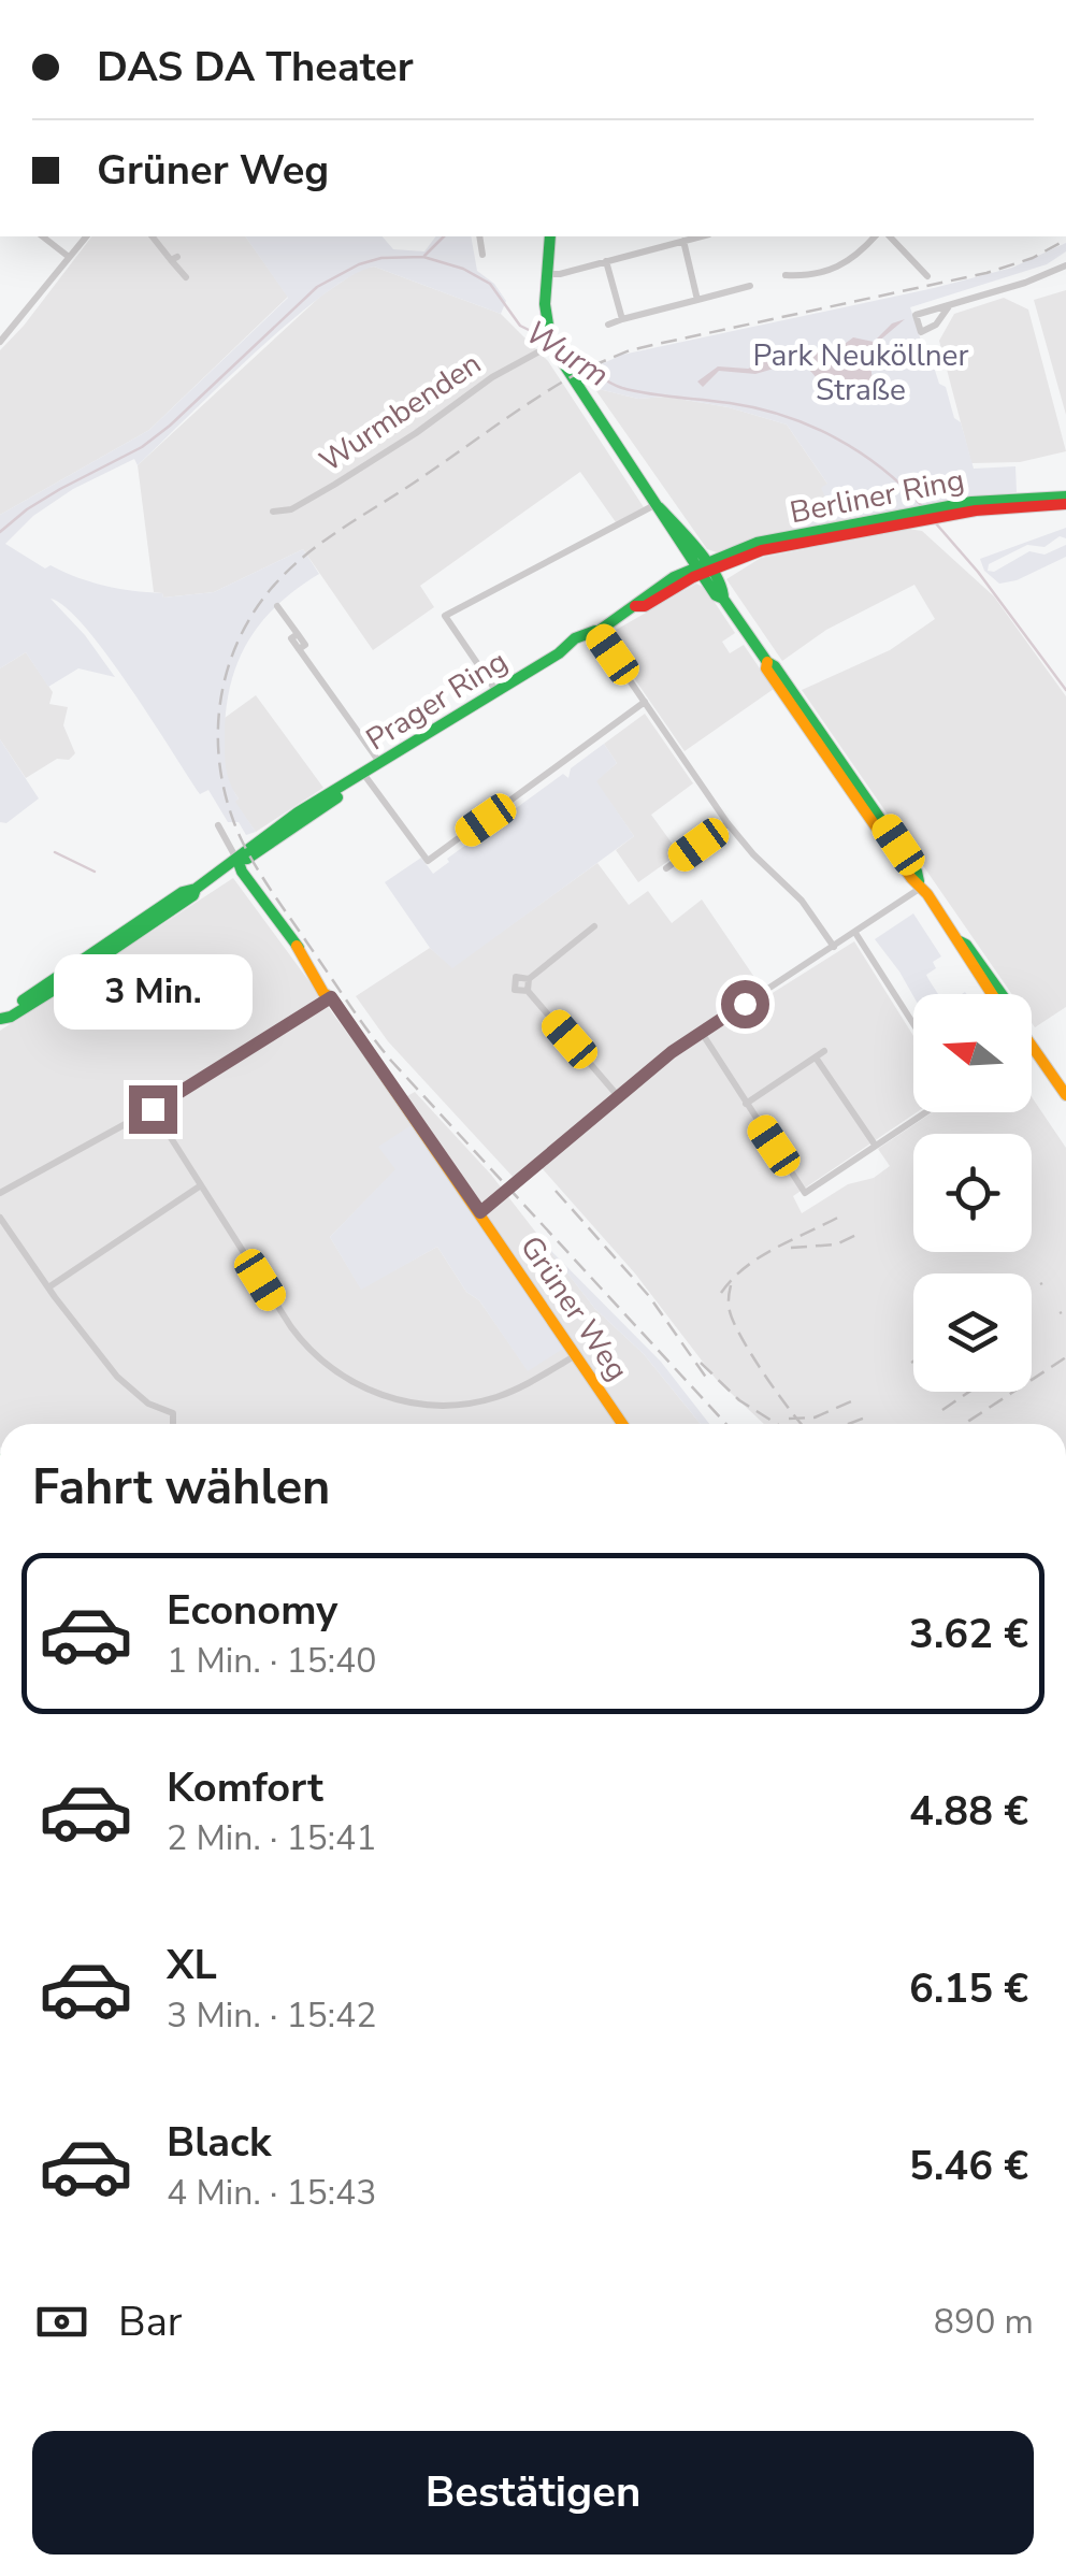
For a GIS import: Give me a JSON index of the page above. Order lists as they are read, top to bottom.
{
  "streets": {
    "main road": ["Berliner Ring", "Prager Ring", "Grüner Weg"],
    "street": ["Wurmbenden"]
  },
  "crossings": [
    ["Berliner Ring", "Prager Ring"],
    ["Prager Ring", "Grüner Weg"]
  ],
  "water": ["Wurm"],
  "parks": ["Park Neuköllner Straße"],
  "north": "left",
  "page": {
    "banner": ["DAS DA Theater", "Grüner Weg"],
    "bubble": "3 Min.",
    "heading": "Fahrt wählen",
    "list": [
      {
        "name": "Economy",
        "note": "1 Min. · 15:40",
        "value": "3.62 €"
      },
      {
        "name": "Komfort",
        "note": "2 Min. · 15:41",
        "value": "4.88 €"
      },
      {
        "name": "XL",
        "note": "3 Min. · 15:42",
        "value": "6.15 €"
      },
      {
        "name": "Black",
        "note": "4 Min. · 15:43",
        "value": "5.46 €"
      }
    ],
    "pay": ["Bar", "890 m"],
    "buttons": "Bestätigen"
  }
}
